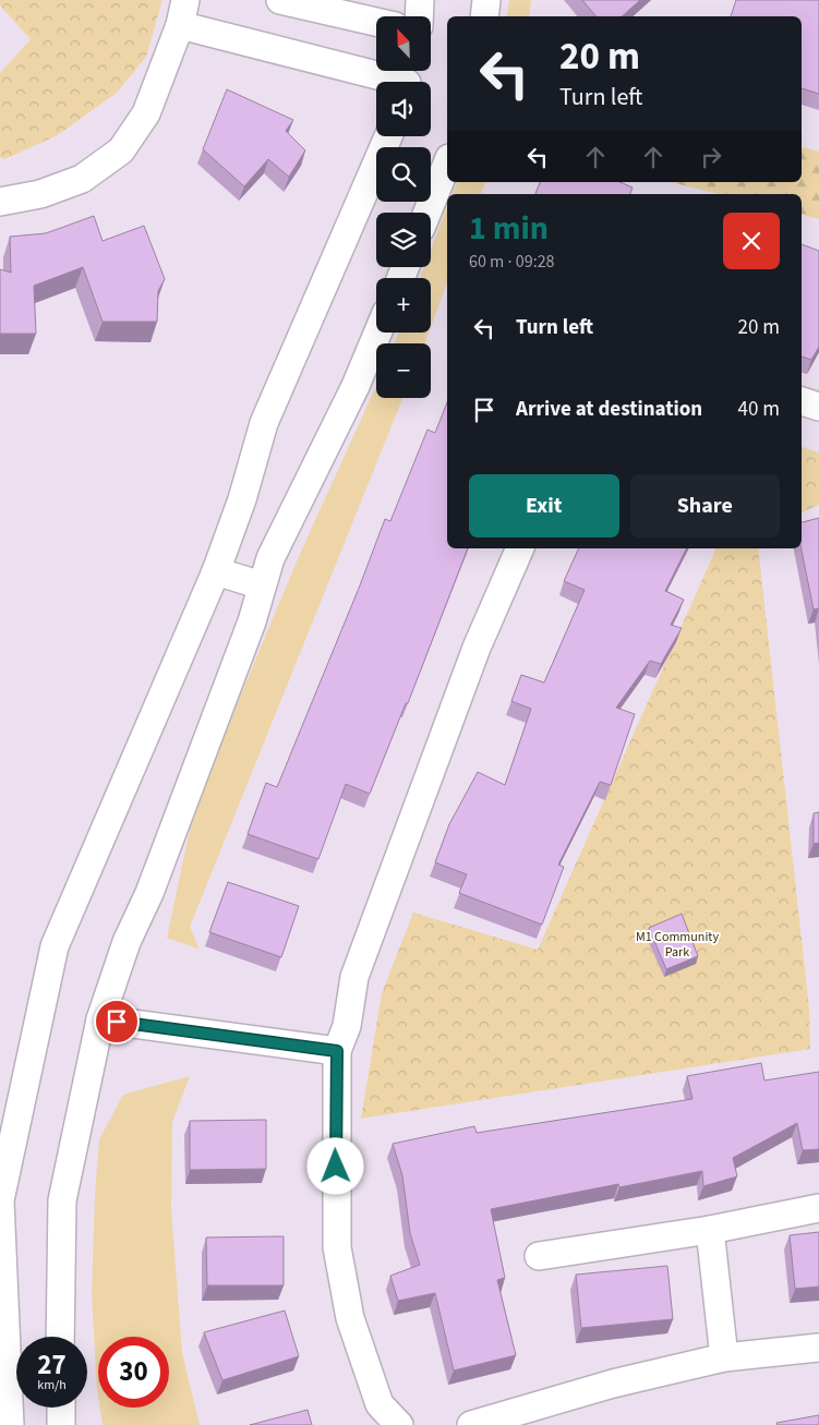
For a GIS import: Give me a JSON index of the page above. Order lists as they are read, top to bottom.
{
  "parks": ["M1 Community Park"],
  "north": "top left",
  "page": {
    "map_buttons": ["+", "−"],
    "turn": ["20 m", "Turn left"],
    "heading": ["1 min", "60 m · 09:28"],
    "list": [
      {
        "name": "Turn left",
        "value": "20 m"
      },
      {
        "name": "Arrive at destination",
        "value": "40 m"
      }
    ],
    "buttons": ["Exit", "Share"],
    "speed": "27 km/h",
    "limit": "30"
  }
}
